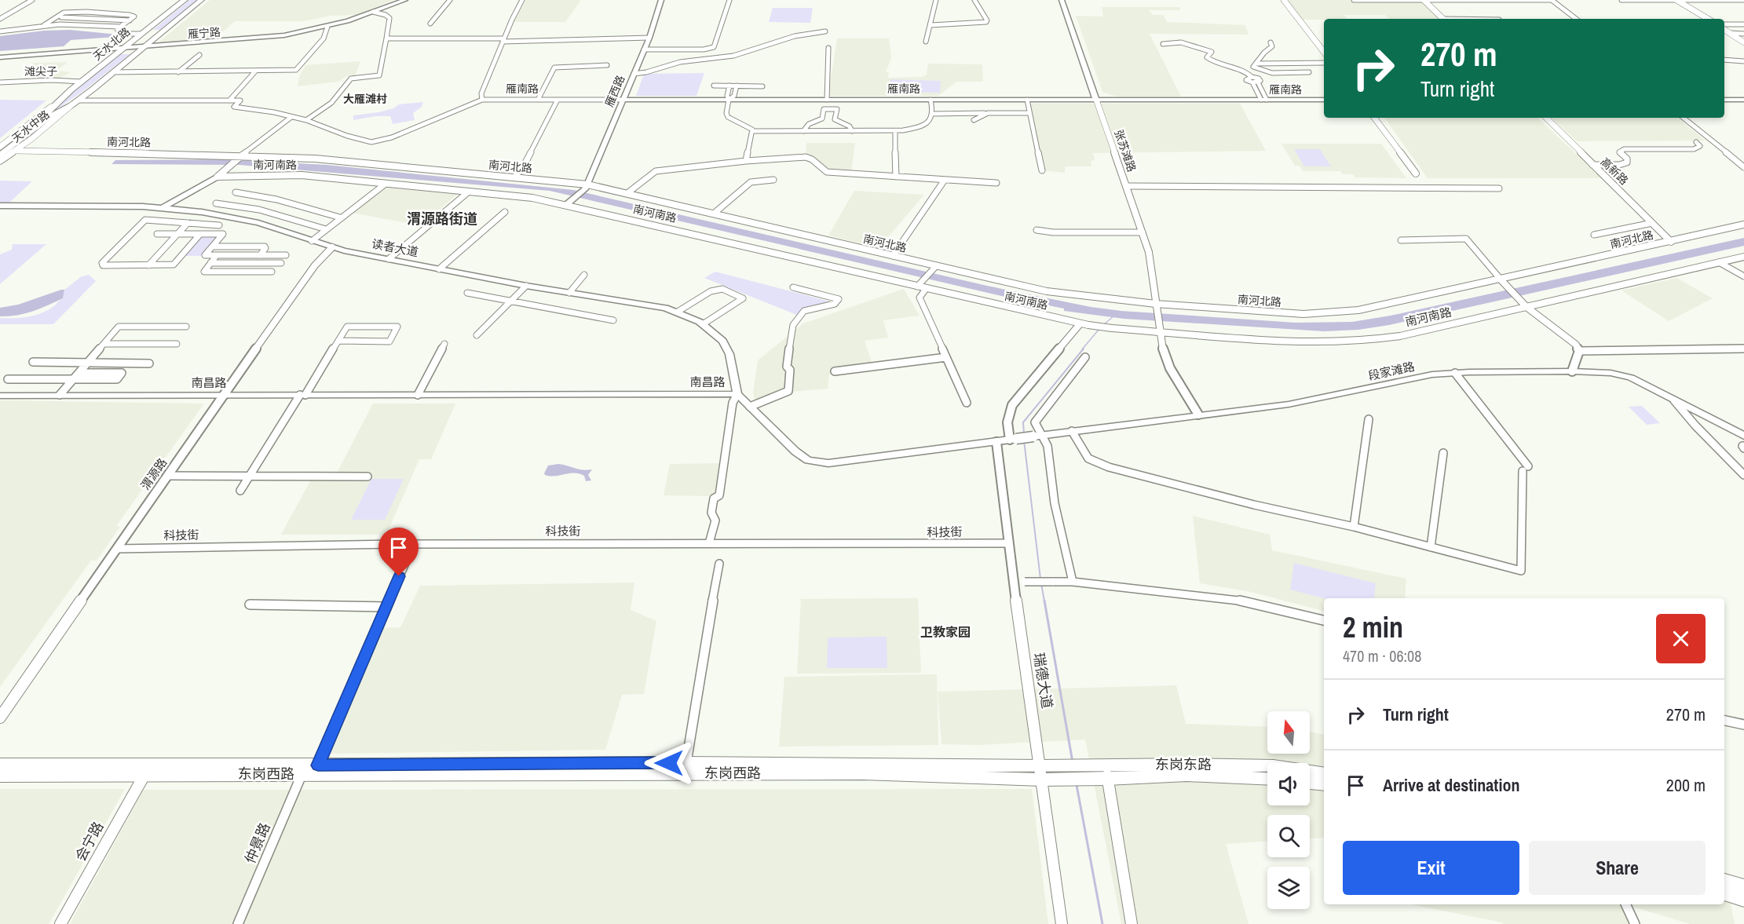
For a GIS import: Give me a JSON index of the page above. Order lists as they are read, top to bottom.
{
  "streets": {
    "main road": [
      "雁宁路",
      "天水北路",
      "雁南路",
      "雁西路",
      "张苏滩路",
      "读者大道",
      "段家滩路",
      "南昌路",
      "东岗东路",
      "东岗西路"
    ],
    "street": [
      "滩尖子",
      "天水中路",
      "南河北路",
      "南河南路",
      "高新路",
      "渭源路",
      "科技街",
      "瑞德大道",
      "会宁路",
      "仲景路"
    ]
  },
  "crossings": [
    ["雁宁路", "天水北路"],
    ["天水北路", "滩尖子"],
    ["天水北路", "天水中路"],
    ["雁南路", "雁西路"],
    ["雁南路", "张苏滩路"],
    ["雁西路", "南河北路"],
    ["天水中路", "南河北路"],
    ["南河北路", "张苏滩路"],
    ["南河北路", "高新路"],
    ["张苏滩路", "南河南路"],
    ["读者大道", "南昌路"],
    ["读者大道", "渭源路"],
    ["段家滩路", "南昌路"],
    ["南昌路", "渭源路"],
    ["南昌路", "瑞德大道"],
    ["渭源路", "科技街"],
    ["科技街", "瑞德大道"],
    ["瑞德大道", "东岗东路"],
    ["瑞德大道", "东岗西路"],
    ["东岗东路", "东岗西路"],
    ["东岗西路", "会宁路"],
    ["东岗西路", "仲景路"]
  ],
  "districts": ["大雁滩村", "渭源路街道", "卫教家园"],
  "north": "top",
  "page": {
    "turn": ["270 m", "Turn right"],
    "heading": ["2 min", "470 m · 06:08"],
    "list": [
      {
        "name": "Turn right",
        "value": "270 m"
      },
      {
        "name": "Arrive at destination",
        "value": "200 m"
      }
    ],
    "buttons": ["Exit", "Share"]
  }
}
